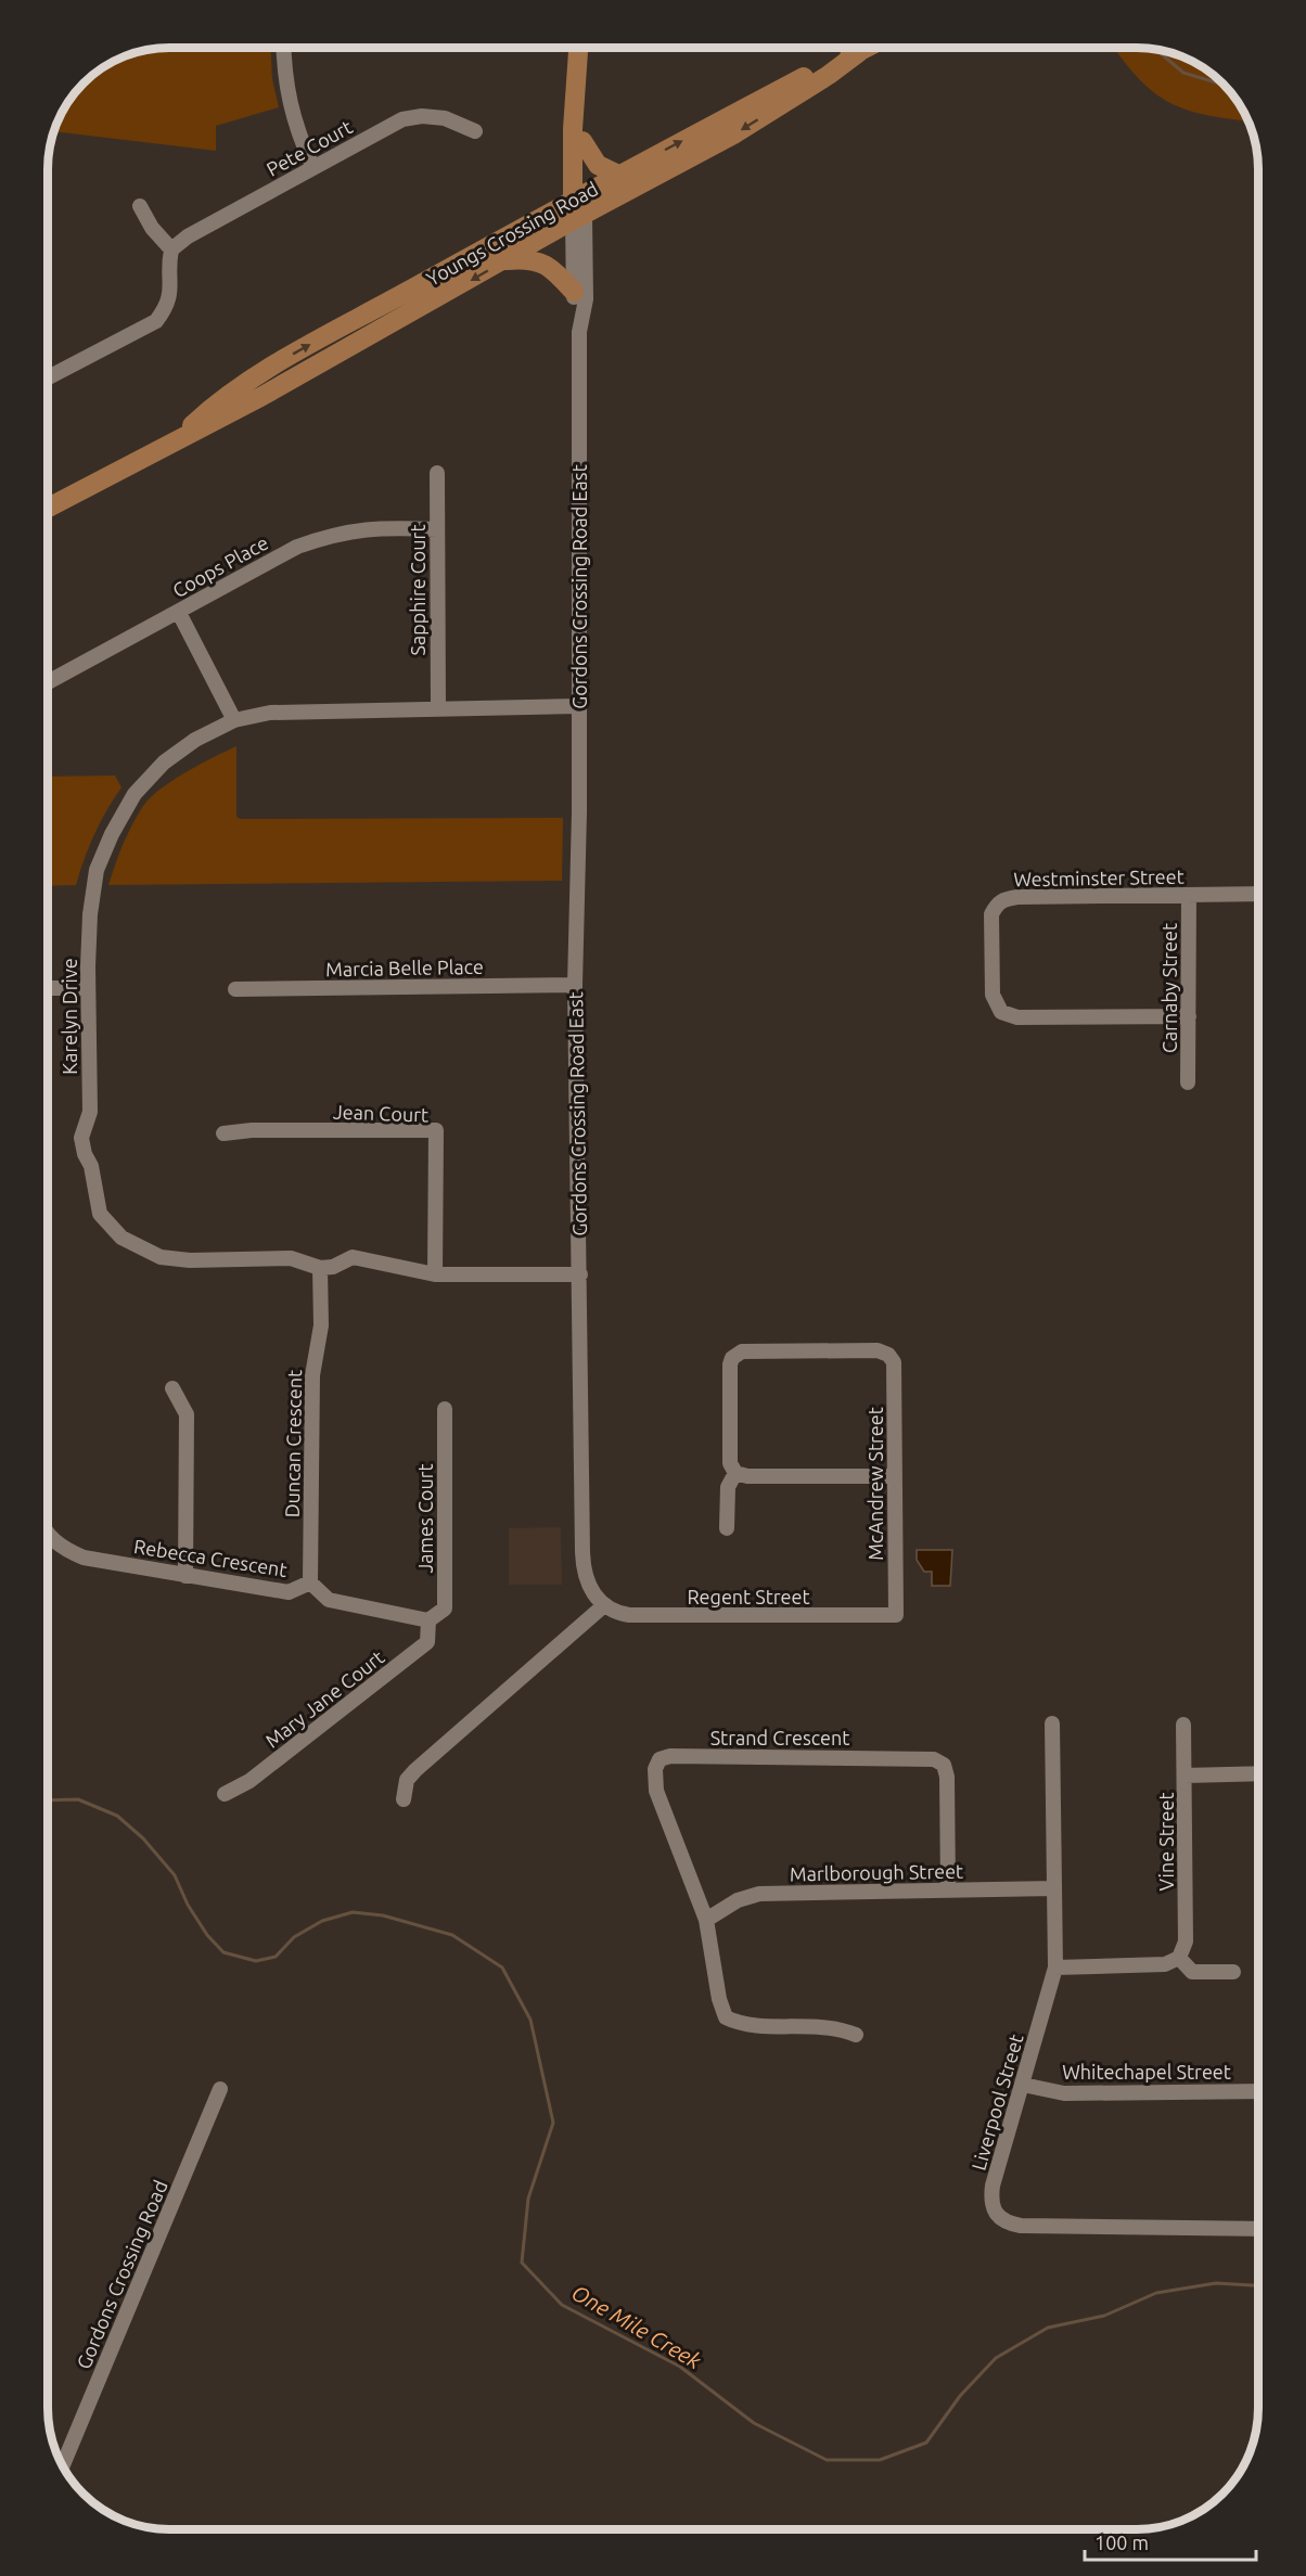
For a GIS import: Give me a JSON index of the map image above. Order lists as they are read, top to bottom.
{
  "streets": {
    "main road": ["Youngs Crossing Road"],
    "street": [
      "Pete Court",
      "Coops Place",
      "Gordons Crossing Road East",
      "Sapphire Court",
      "Westminster Street",
      "Marcia Belle Place",
      "Carnaby Street",
      "Karelyn Drive",
      "Jean Court",
      "Duncan Crescent",
      "McAndrew Street",
      "James Court",
      "Rebecca Crescent",
      "Regent Street",
      "Mary Jane Court",
      "Strand Crescent",
      "Vine Street",
      "Marlborough Street",
      "Whitechapel Street",
      "Liverpool Street",
      "Gordons Crossing Road"
    ]
  },
  "crossings": [
    ["Youngs Crossing Road", "Gordons Crossing Road East"],
    ["Coops Place", "Sapphire Court"],
    ["Gordons Crossing Road East", "Marcia Belle Place"],
    ["Gordons Crossing Road East", "Karelyn Drive"],
    ["Gordons Crossing Road East", "Regent Street"],
    ["Sapphire Court", "Karelyn Drive"],
    ["Westminster Street", "Carnaby Street"],
    ["Karelyn Drive", "Duncan Crescent"],
    ["Duncan Crescent", "Rebecca Crescent"],
    ["McAndrew Street", "Regent Street"],
    ["James Court", "Rebecca Crescent"],
    ["James Court", "Mary Jane Court"],
    ["Rebecca Crescent", "Mary Jane Court"],
    ["Strand Crescent", "Marlborough Street"],
    ["Marlborough Street", "Liverpool Street"],
    ["Whitechapel Street", "Liverpool Street"]
  ],
  "water": ["One Mile Creek"],
  "scale_bar": "100 m"
}
